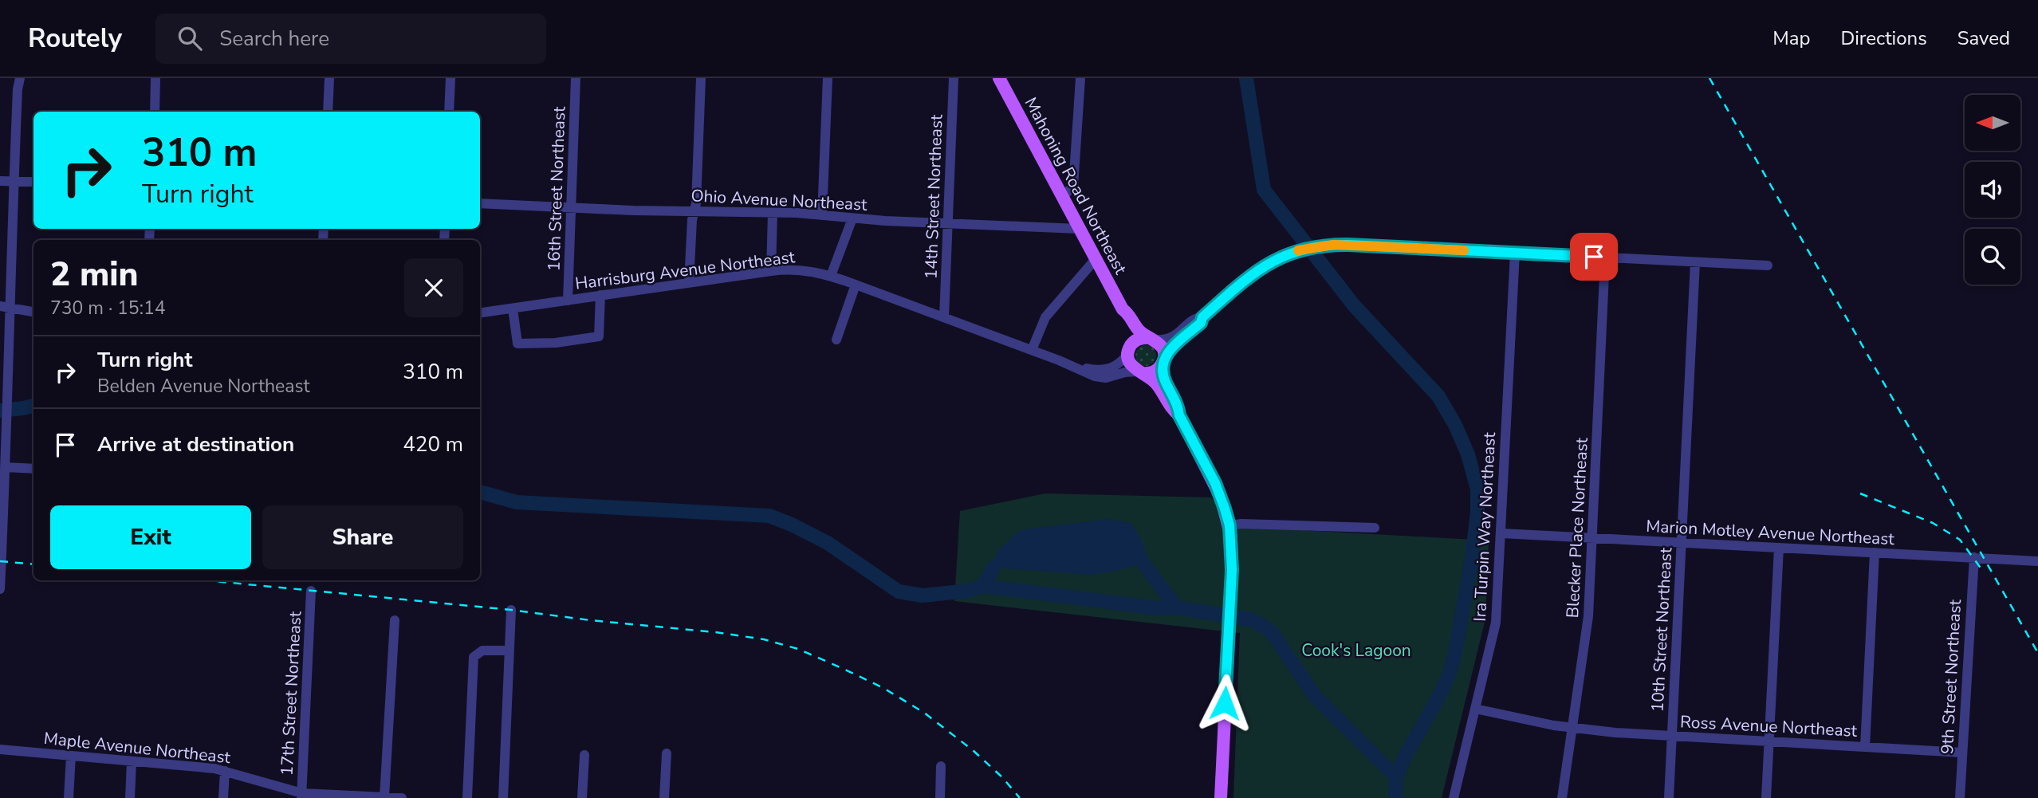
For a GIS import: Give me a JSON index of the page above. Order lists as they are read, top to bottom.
{
  "streets": {
    "main road": ["Mahoning Road Northeast"],
    "street": [
      "16th Street Northeast",
      "14th Street Northeast",
      "Ohio Avenue Northeast",
      "Harrisburg Avenue Northeast",
      "Ira Turpin Way Northeast",
      "Blecker Place Northeast",
      "Marion Motley Avenue Northeast",
      "10th Street Northeast",
      "9th Street Northeast",
      "17th Street Northeast",
      "Ross Avenue Northeast",
      "Maple Avenue Northeast"
    ]
  },
  "crossings": [
    ["Mahoning Road Northeast", "Ohio Avenue Northeast"],
    ["Mahoning Road Northeast", "Harrisburg Avenue Northeast"],
    ["16th Street Northeast", "Ohio Avenue Northeast"],
    ["16th Street Northeast", "Harrisburg Avenue Northeast"],
    ["14th Street Northeast", "Ohio Avenue Northeast"],
    ["14th Street Northeast", "Harrisburg Avenue Northeast"],
    ["Ira Turpin Way Northeast", "Marion Motley Avenue Northeast"],
    ["Ira Turpin Way Northeast", "Ross Avenue Northeast"],
    ["Blecker Place Northeast", "Marion Motley Avenue Northeast"],
    ["Blecker Place Northeast", "Ross Avenue Northeast"],
    ["Marion Motley Avenue Northeast", "10th Street Northeast"],
    ["Marion Motley Avenue Northeast", "9th Street Northeast"],
    ["10th Street Northeast", "Ross Avenue Northeast"],
    ["9th Street Northeast", "Ross Avenue Northeast"],
    ["17th Street Northeast", "Maple Avenue Northeast"]
  ],
  "parks": ["Cook's Lagoon"],
  "north": "left",
  "page": {
    "header": "Routely",
    "search": "Search here",
    "nav": ["Map", "Directions", "Saved"],
    "turn": ["310 m", "Turn right"],
    "heading": ["2 min", "730 m · 15:14"],
    "list": [
      {
        "name": "Turn right",
        "note": "Belden Avenue Northeast",
        "value": "310 m"
      },
      {
        "name": "Arrive at destination",
        "value": "420 m"
      }
    ],
    "buttons": ["Exit", "Share"]
  }
}
